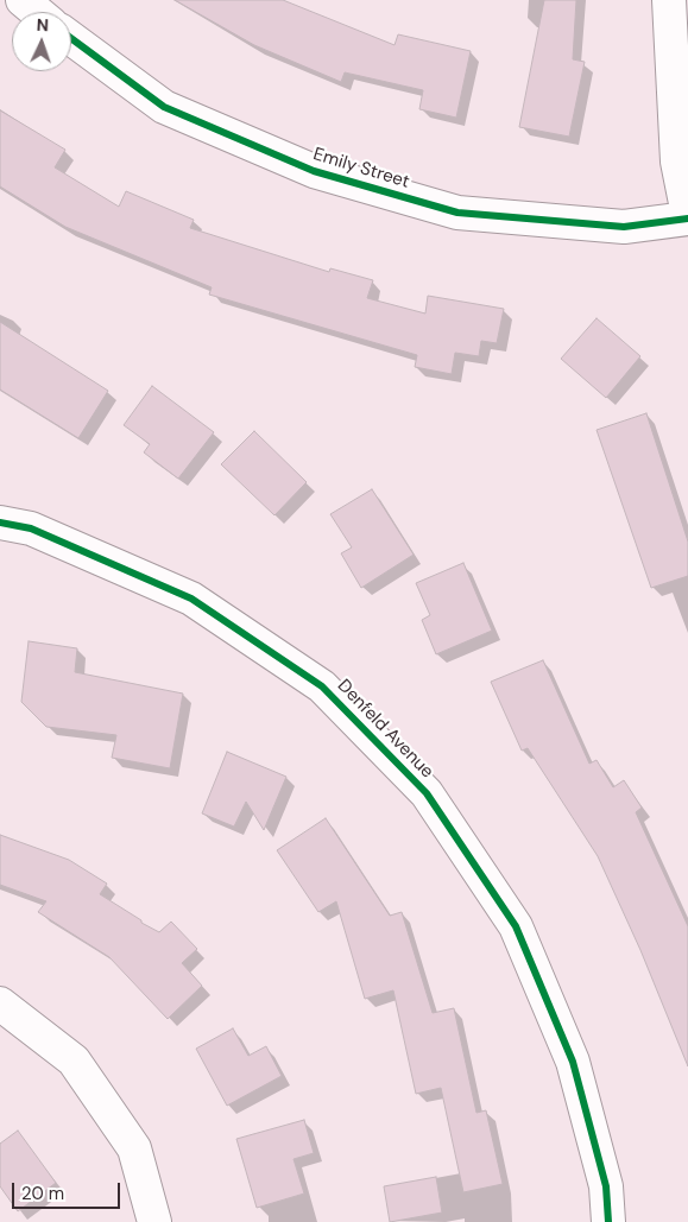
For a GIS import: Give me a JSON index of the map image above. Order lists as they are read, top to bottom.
{
  "streets": {
    "street": ["Emily Street", "Denfeld Avenue"]
  },
  "scale_bar": "20 m",
  "north": "top"
}
